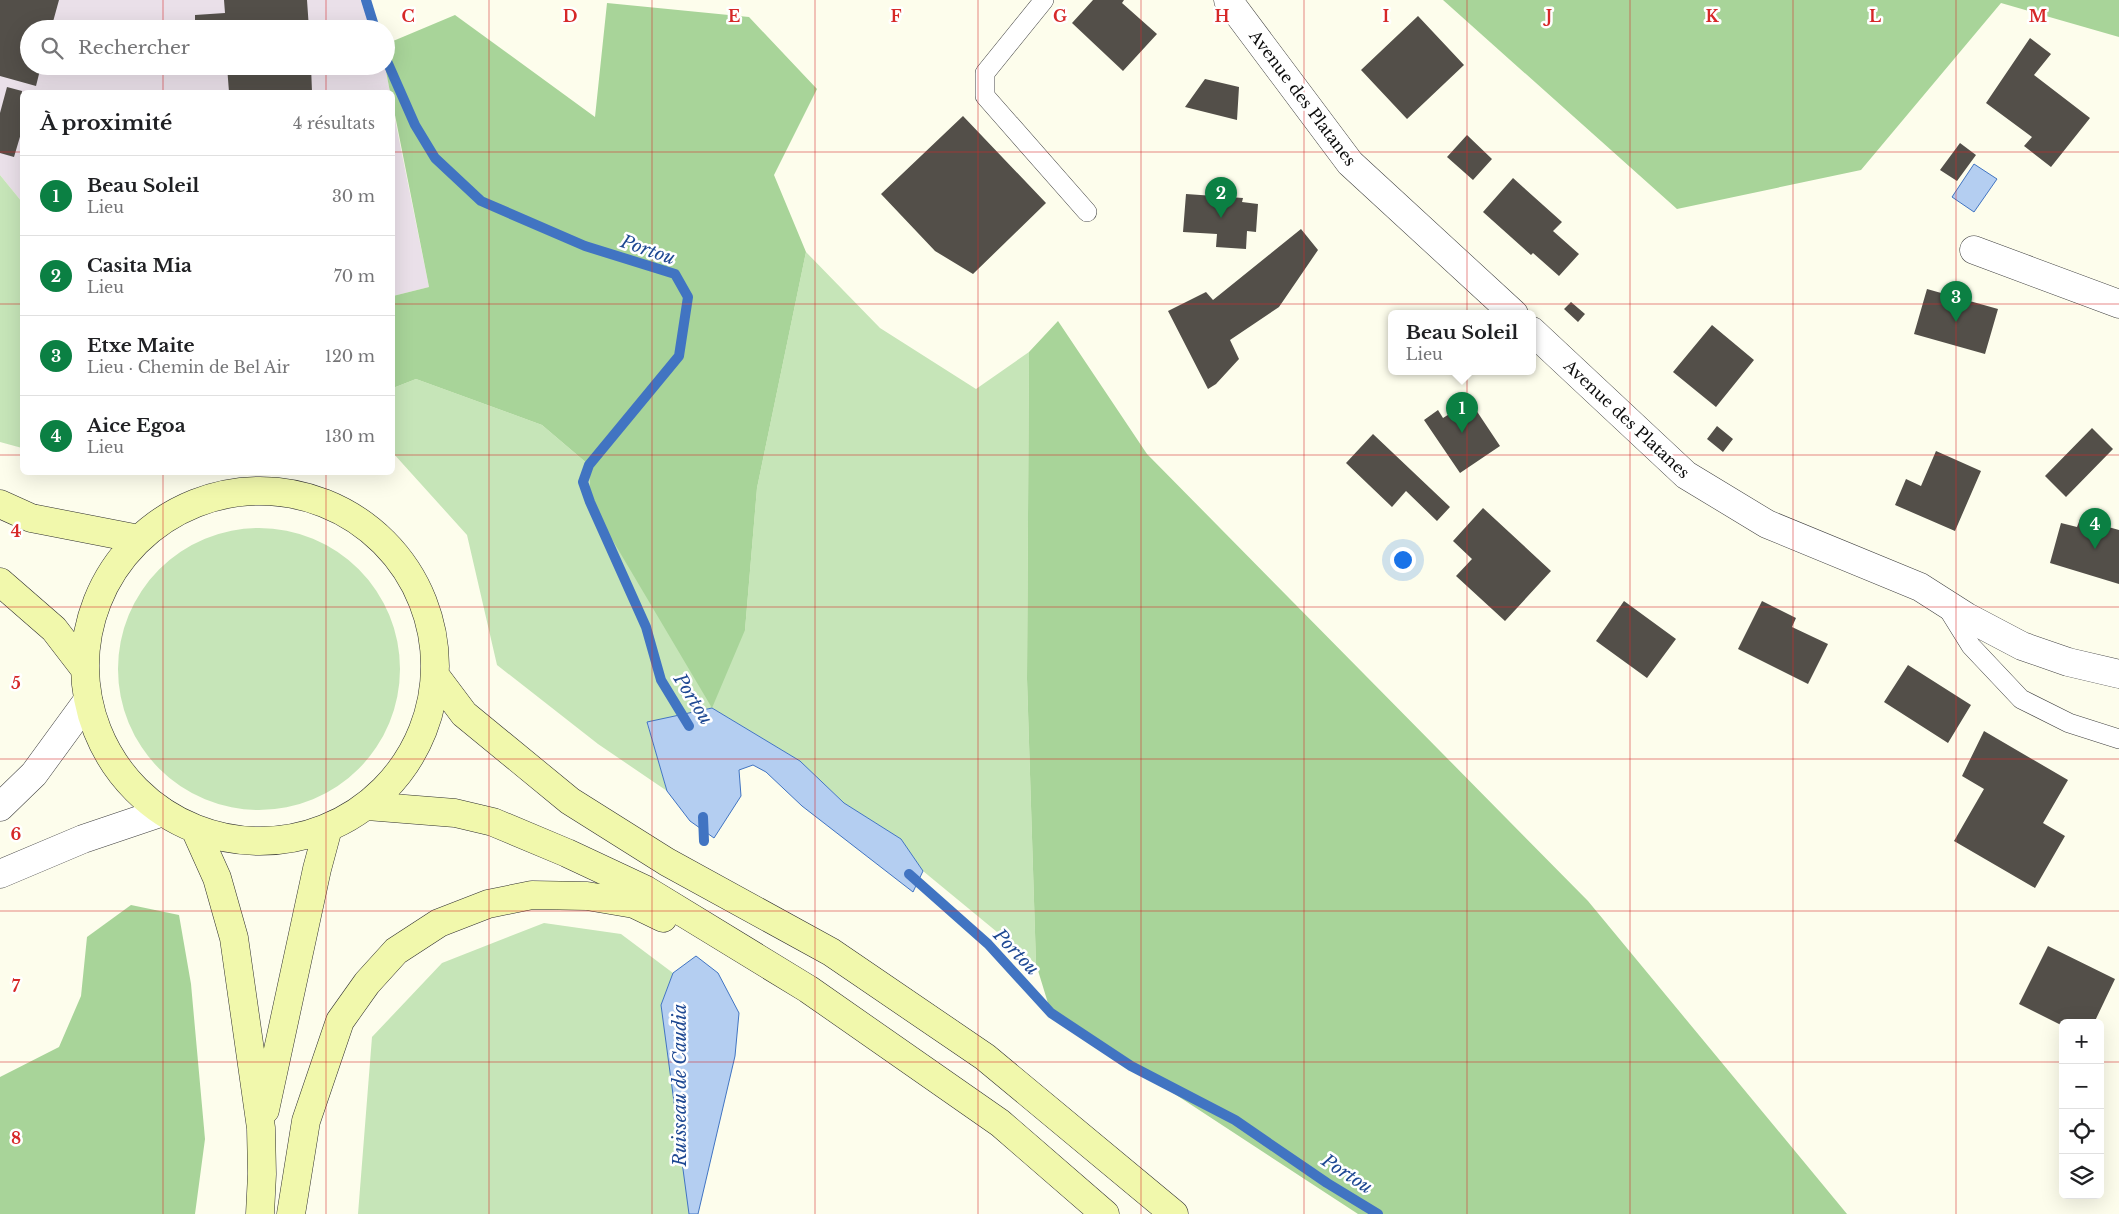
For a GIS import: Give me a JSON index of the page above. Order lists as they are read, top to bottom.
{
  "streets": {
    "street": ["Avenue des Platanes"]
  },
  "water": ["Portou", "Ruisseau de Caudia"],
  "page": {
    "search": "Rechercher",
    "heading": ["À proximité", "4 résultats"],
    "list": [
      {
        "mark": "1",
        "name": "Beau Soleil",
        "note": "Lieu",
        "value": "30 m"
      },
      {
        "mark": "2",
        "name": "Casita Mia",
        "note": "Lieu",
        "value": "70 m"
      },
      {
        "mark": "3",
        "name": "Etxe Maite",
        "note": "Lieu · Chemin de Bel Air",
        "value": "120 m"
      },
      {
        "mark": "4",
        "name": "Aice Egoa",
        "note": "Lieu",
        "value": "130 m"
      }
    ],
    "pins": [
      "2",
      "3",
      "1",
      "4"
    ],
    "popup": ["Beau Soleil", "Lieu"],
    "map_buttons": ["+", "−"]
  },
  "grid": {
    "columns": [
      "C",
      "D",
      "E",
      "F",
      "G",
      "H",
      "I",
      "J",
      "K",
      "L",
      "M"
    ],
    "rows": [
      "4",
      "5",
      "6",
      "7",
      "8"
    ]
  }
}
